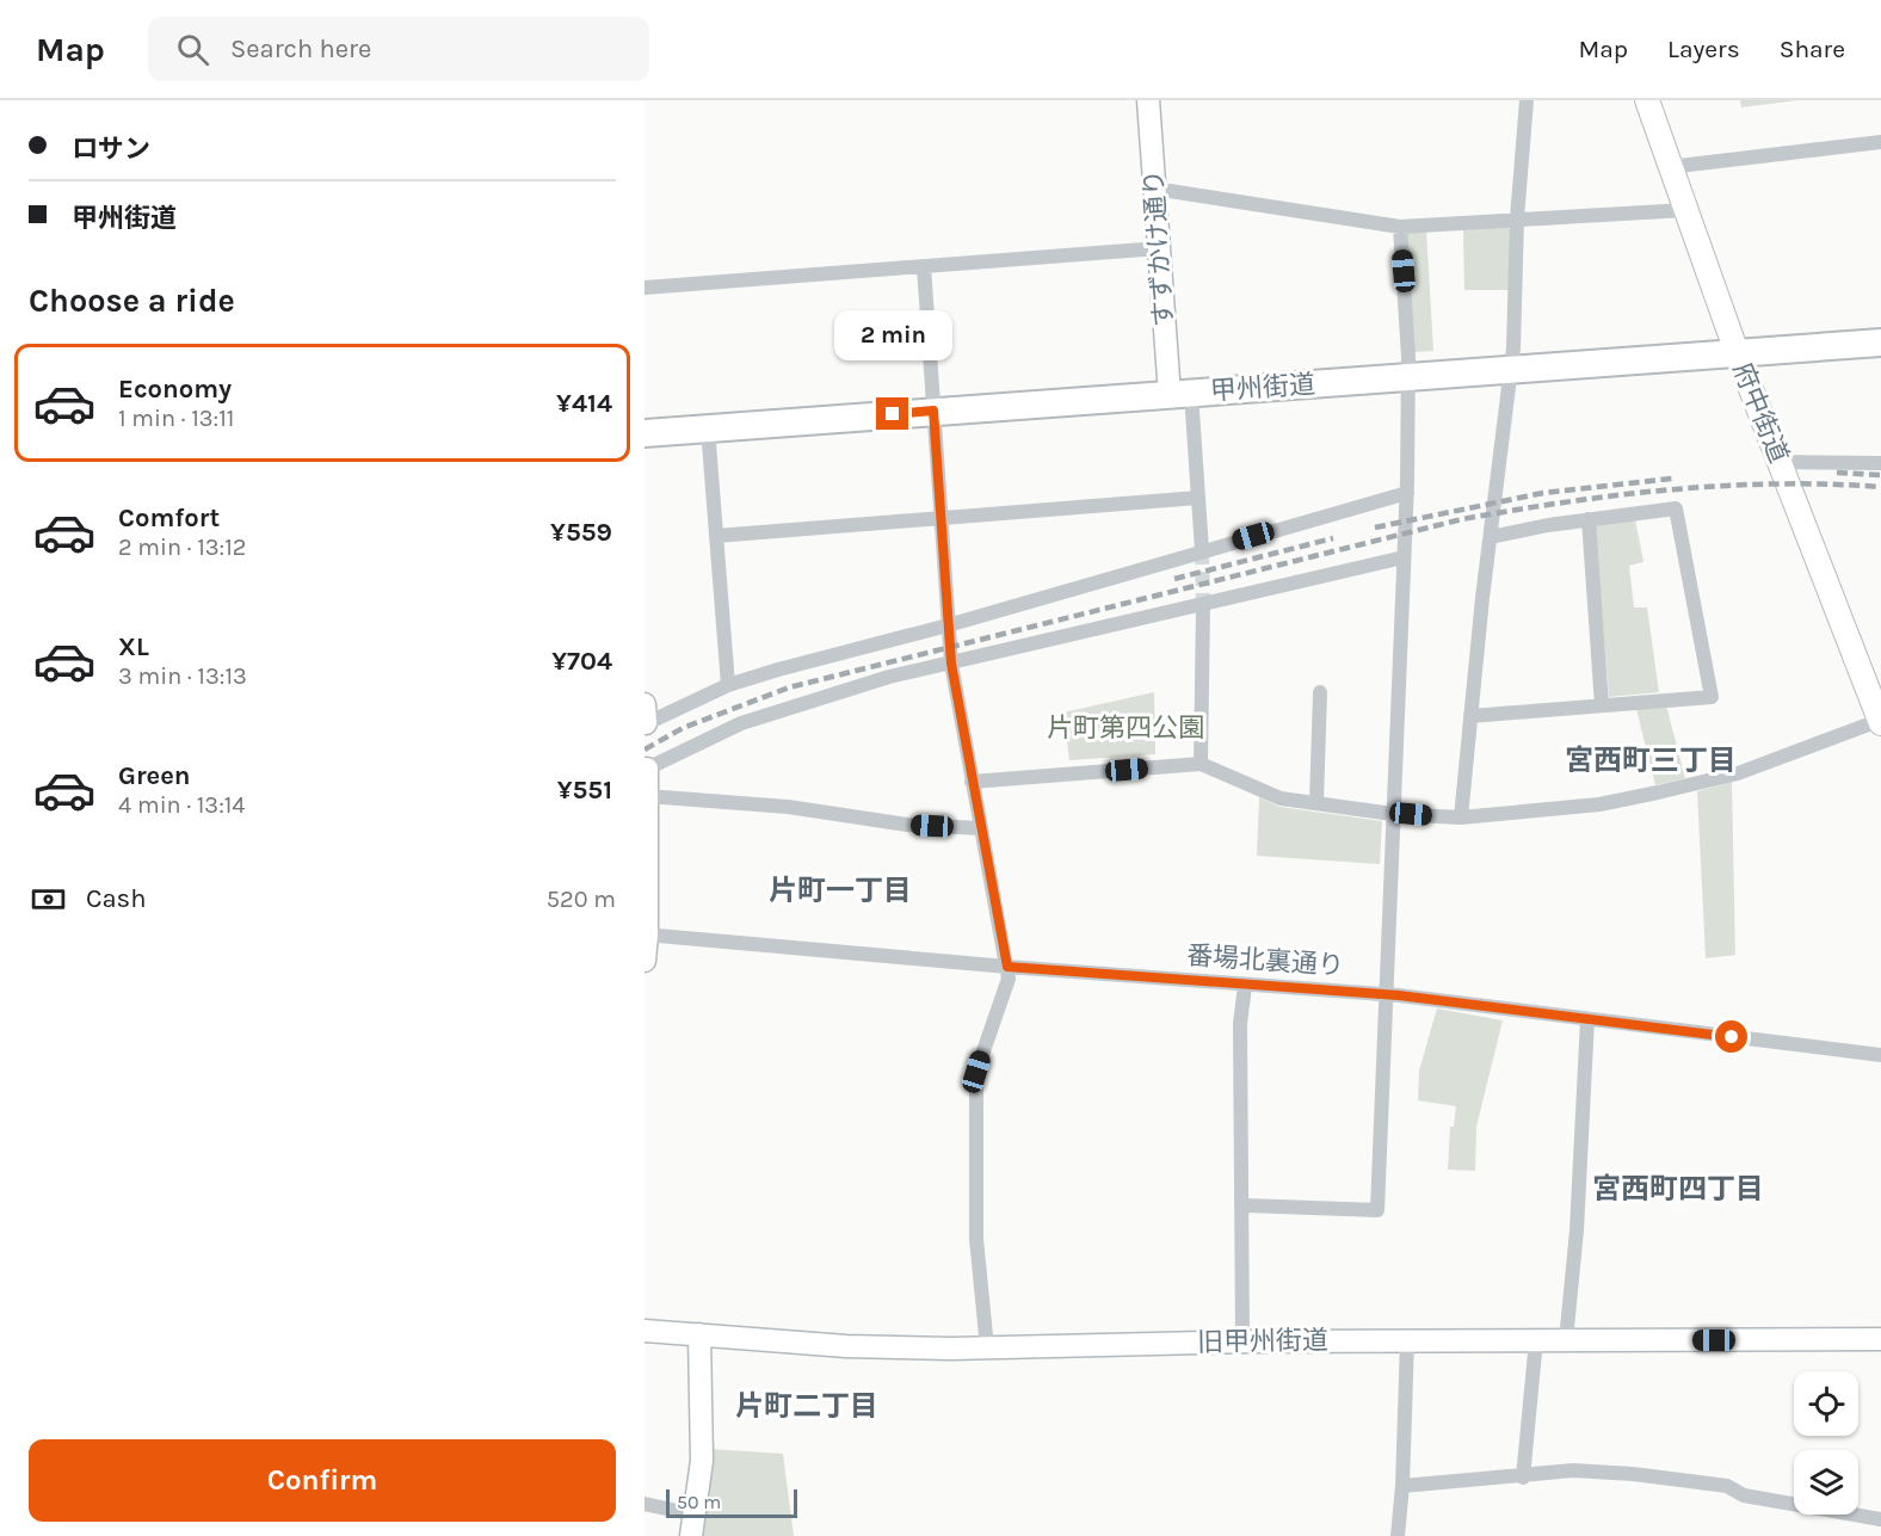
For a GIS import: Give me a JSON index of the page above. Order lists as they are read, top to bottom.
{
  "streets": {
    "highway": ["甲州街道"],
    "main road": ["すずかけ通り", "府中街道", "旧甲州街道"],
    "street": ["番場北裏通り"]
  },
  "crossings": [
    ["すずかけ通り", "甲州街道"],
    ["甲州街道", "府中街道"]
  ],
  "districts": [
    "宮西町三丁目",
    "片町一丁目",
    "宮西町四丁目",
    "片町二丁目"
  ],
  "parks": ["片町第四公園"],
  "scale_bar": "50 m",
  "page": {
    "header": "Map",
    "search": "Search here",
    "nav": ["Map", "Layers", "Share"],
    "banner": ["ロサン", "甲州街道"],
    "heading": "Choose a ride",
    "bubble": "2 min",
    "list": [
      {
        "name": "Economy",
        "note": "1 min · 13:11",
        "value": "¥414"
      },
      {
        "name": "Comfort",
        "note": "2 min · 13:12",
        "value": "¥559"
      },
      {
        "name": "XL",
        "note": "3 min · 13:13",
        "value": "¥704"
      },
      {
        "name": "Green",
        "note": "4 min · 13:14",
        "value": "¥551"
      }
    ],
    "pay": ["Cash", "520 m"],
    "buttons": "Confirm",
    "scale": "50 m"
  }
}
